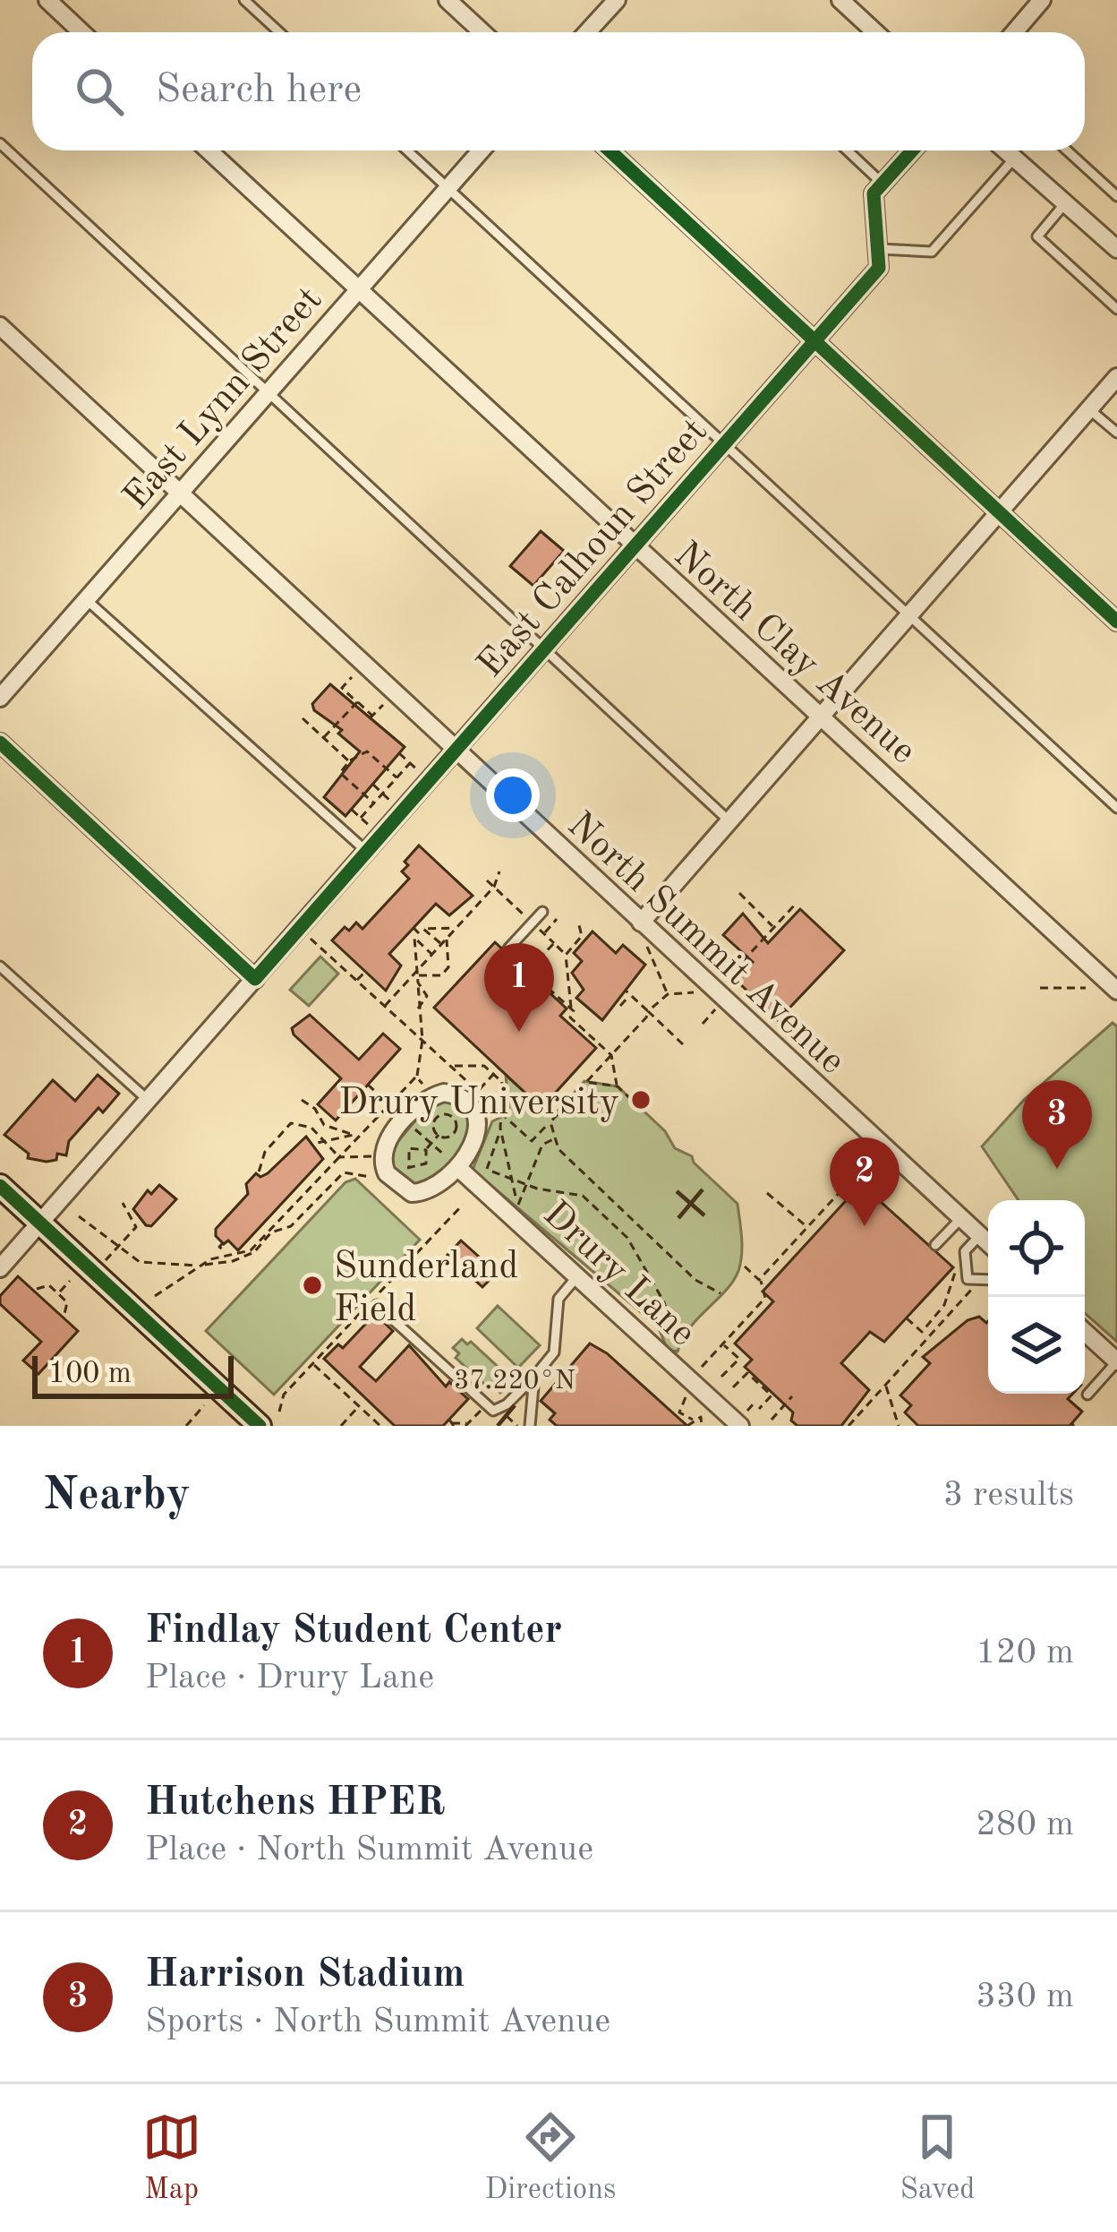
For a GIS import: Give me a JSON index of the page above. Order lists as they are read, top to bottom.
{
  "streets": {
    "street": [
      "East Lynn Street",
      "East Calhoun Street",
      "North Clay Avenue",
      "North Summit Avenue",
      "Drury Lane"
    ]
  },
  "crossings": [
    ["East Lynn Street", "North Clay Avenue"],
    ["East Lynn Street", "North Summit Avenue"],
    ["East Calhoun Street", "North Clay Avenue"],
    ["East Calhoun Street", "North Summit Avenue"]
  ],
  "places": ["Drury University", "Sunderland Field"],
  "scale_bar": "100 m",
  "page": {
    "search": "Search here",
    "pins": ["1", "3", "2"],
    "scale": "100 m",
    "heading": ["Nearby", "3 results"],
    "list": [
      {
        "mark": "1",
        "name": "Findlay Student Center",
        "note": "Place · Drury Lane",
        "value": "120 m"
      },
      {
        "mark": "2",
        "name": "Hutchens HPER",
        "note": "Place · North Summit Avenue",
        "value": "280 m"
      },
      {
        "mark": "3",
        "name": "Harrison Stadium",
        "note": "Sports · North Summit Avenue",
        "value": "330 m"
      }
    ],
    "nav": ["Map", "Directions", "Saved"]
  },
  "coordinates": ["37.220°N"]
}
